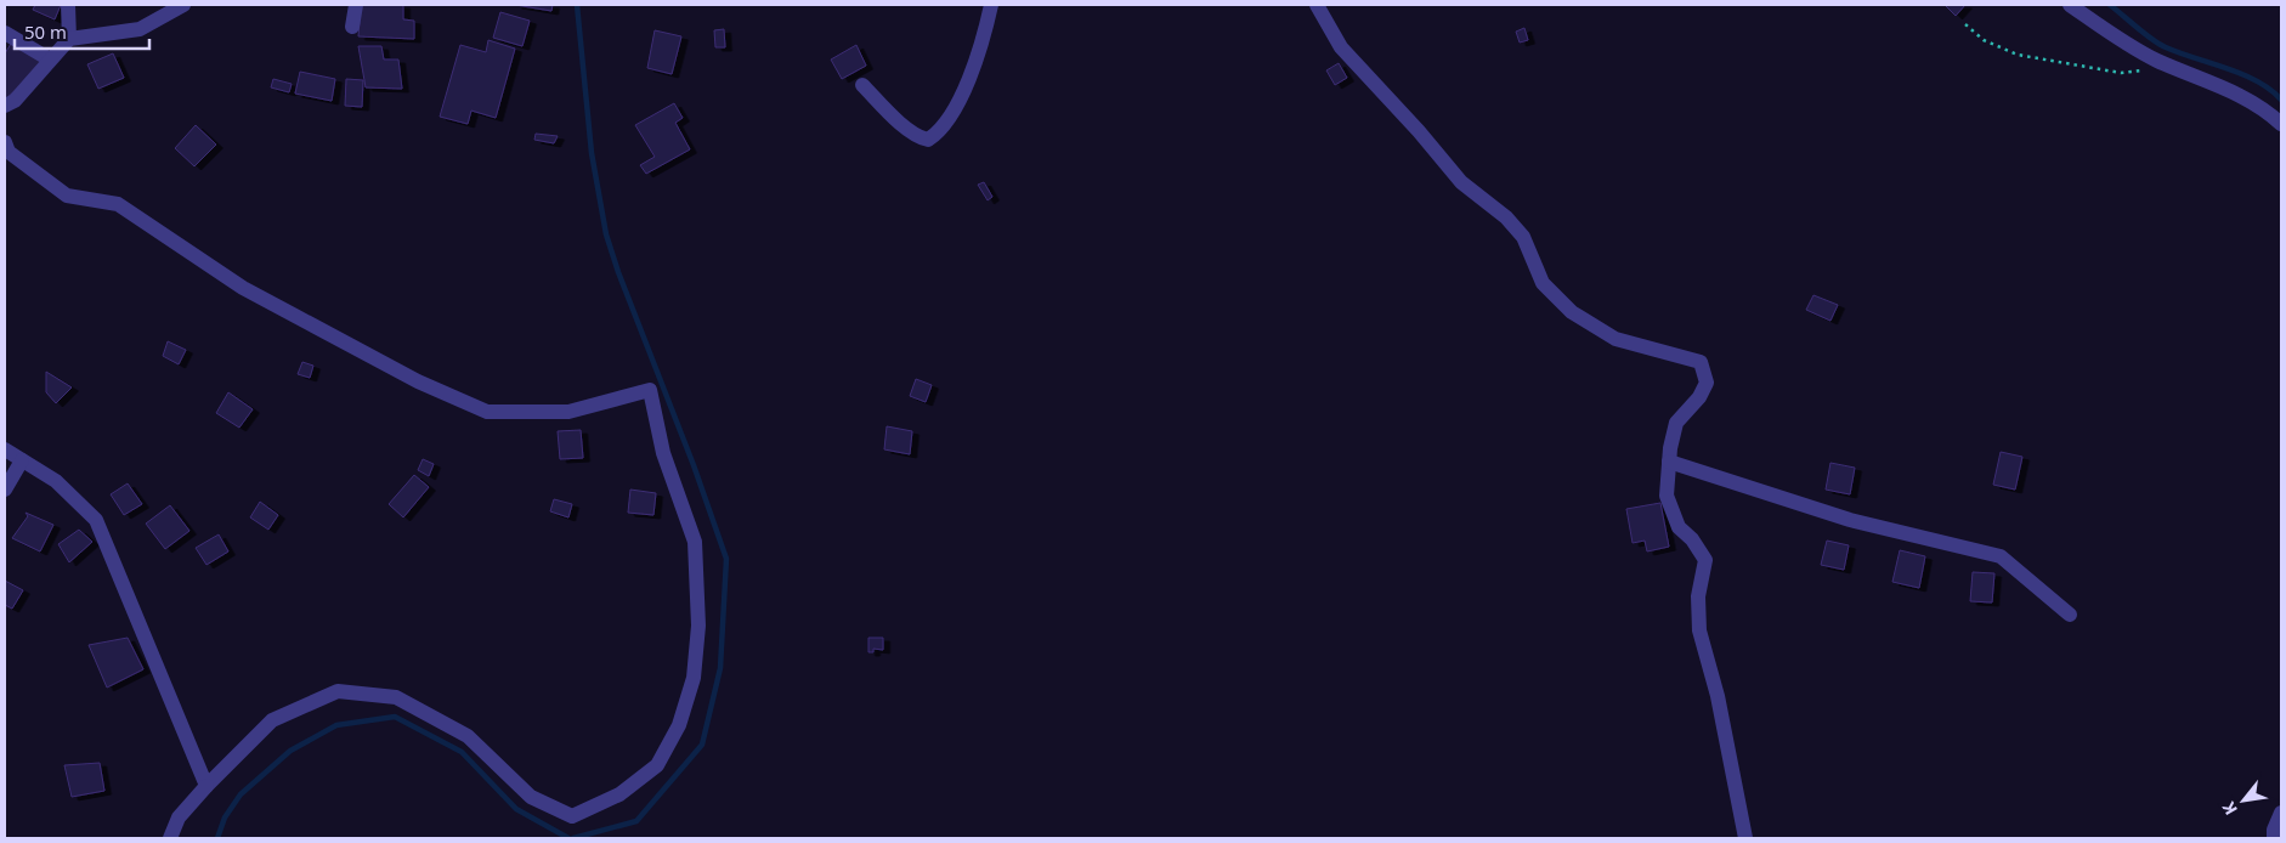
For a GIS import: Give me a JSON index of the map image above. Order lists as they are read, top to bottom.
{
  "scale_bar": "50 m",
  "north": "bottom left"
}
